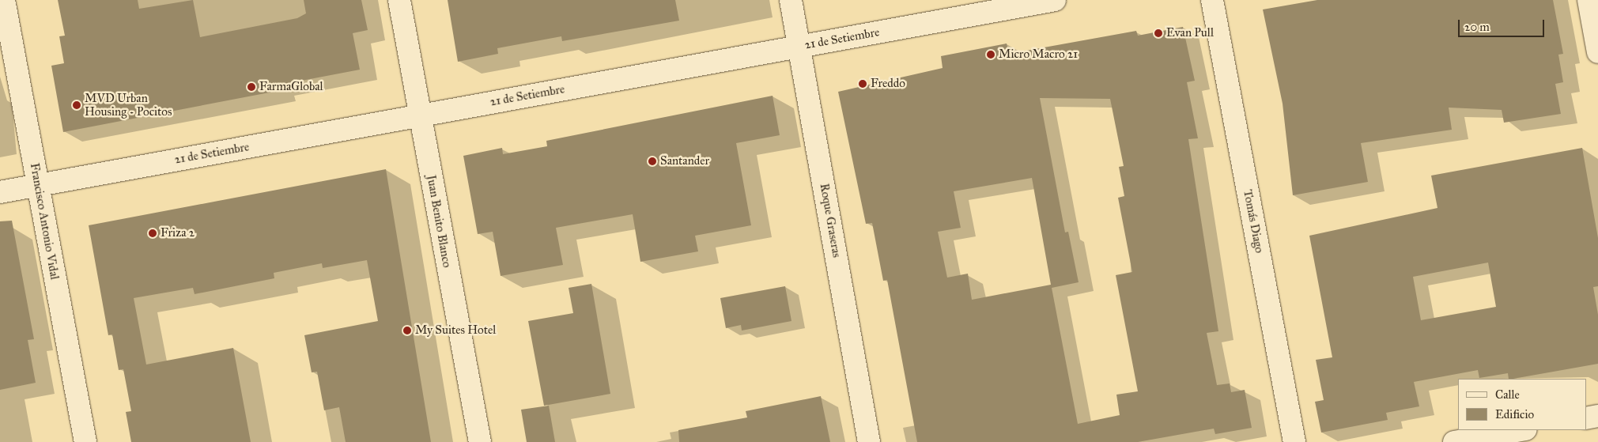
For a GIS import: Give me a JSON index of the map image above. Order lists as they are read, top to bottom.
{
  "streets": {
    "street": [
      "21 de Setiembre",
      "Roque Graseras",
      "Francisco Antonio Vidal",
      "Juan Benito Blanco",
      "Tomás Diago"
    ]
  },
  "crossings": [
    ["21 de Setiembre", "Roque Graseras"],
    ["21 de Setiembre", "Francisco Antonio Vidal"],
    ["21 de Setiembre", "Juan Benito Blanco"]
  ],
  "places": [
    "Evan Pull",
    "Micro Macro 21",
    "Freddo",
    "FarmaGlobal",
    "MVD Urban Housing - Pocitos",
    "Santander",
    "Friza 2",
    "My Suites Hotel"
  ],
  "legend": ["Calle", "Edificio"],
  "scale_bar": "20 m"
}
